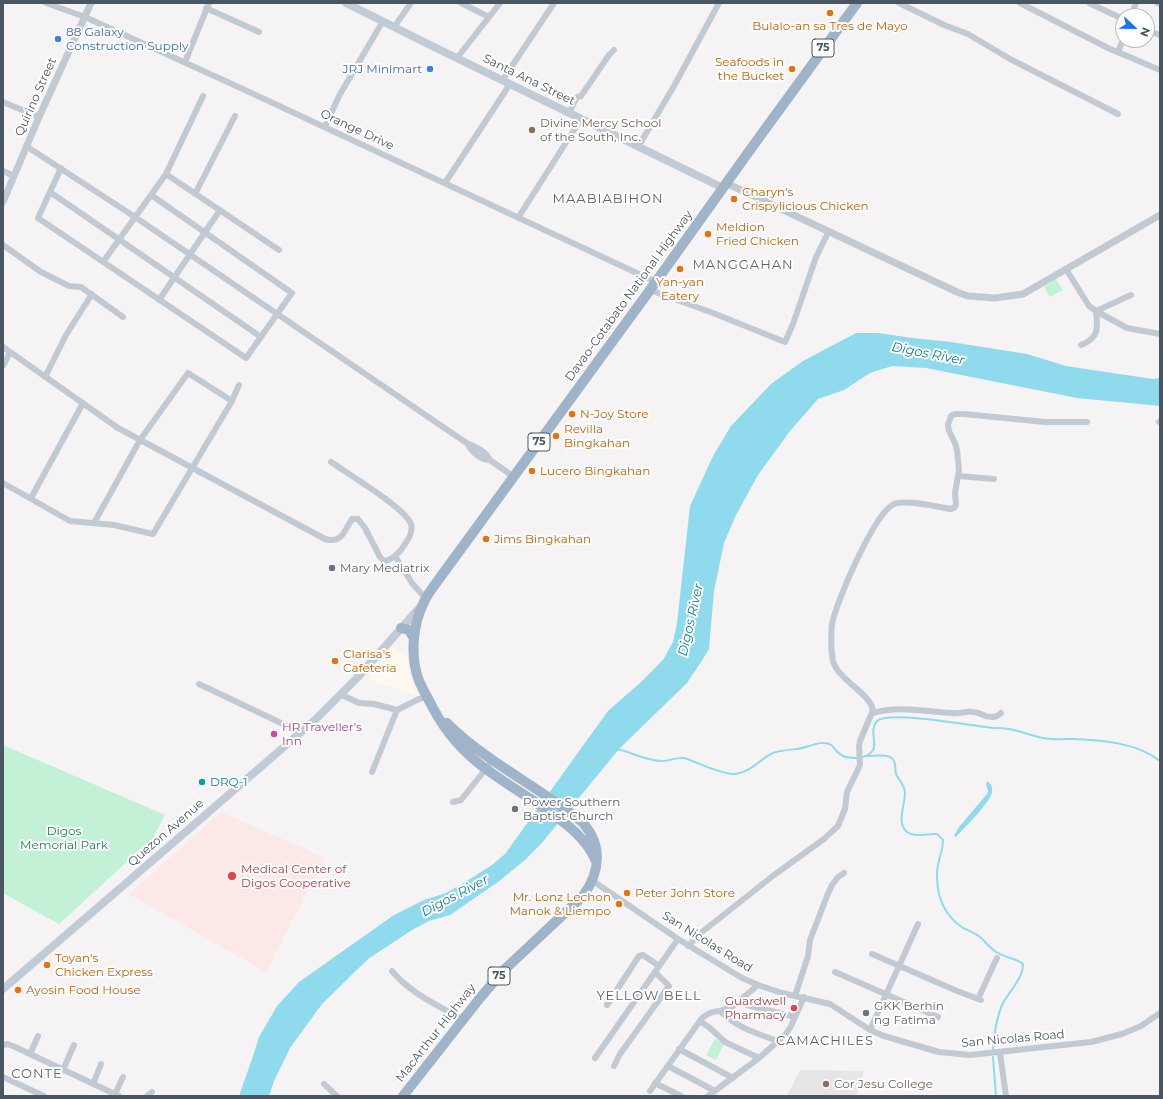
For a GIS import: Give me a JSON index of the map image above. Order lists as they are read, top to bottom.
{
  "streets": {
    "highway": ["75", "Davao-Cotabato National Highway", "MacArthur Highway"],
    "main road": ["Santa Ana Street", "Quezon Avenue"],
    "street": ["Quirino Street", "Orange Drive", "San Nicolas Road"]
  },
  "crossings": [
    ["Santa Ana Street", "Davao-Cotabato National Highway"],
    ["Quirino Street", "Orange Drive"],
    ["Orange Drive", "Davao-Cotabato National Highway"],
    ["Davao-Cotabato National Highway", "Quezon Avenue"],
    ["Davao-Cotabato National Highway", "MacArthur Highway"],
    ["Quezon Avenue", "MacArthur Highway"],
    ["San Nicolas Road", "MacArthur Highway"]
  ],
  "districts": [
    "MAABIABIHON",
    "MANGGAHAN",
    "YELLOW BELL",
    "CAMACHILES",
    "CONTE"
  ],
  "water": ["Digos River"],
  "parks": ["Digos Memorial Park"],
  "places": [
    "Bulalo-an sa Tres de Mayo",
    "88 Galaxy Construction Supply",
    "JRJ Minimart",
    "Seafoods in the Bucket",
    "Divine Mercy School of the South, Inc.",
    "Charyn's Crispylicious Chicken",
    "Meldion Fried Chicken",
    "Yan-yan Eatery",
    "N-Joy Store",
    "Revilla Bingkahan",
    "Lucero Bingkahan",
    "Jims Bingkahan",
    "Mary Mediatrix",
    "Clarisa's Cafeteria",
    "HR Traveller's Inn",
    "DRQ-1",
    "Power Southern Baptist Church",
    "Medical Center of Digos Cooperative",
    "Peter John Store",
    "Mr. Lonz Lechon Manok & Liempo",
    "Toyan's Chicken Express",
    "Ayosin Food House",
    "Guardwell Pharmacy",
    "GKK Berhin ng Fatima",
    "Cor Jesu College"
  ],
  "north": "right"
}
